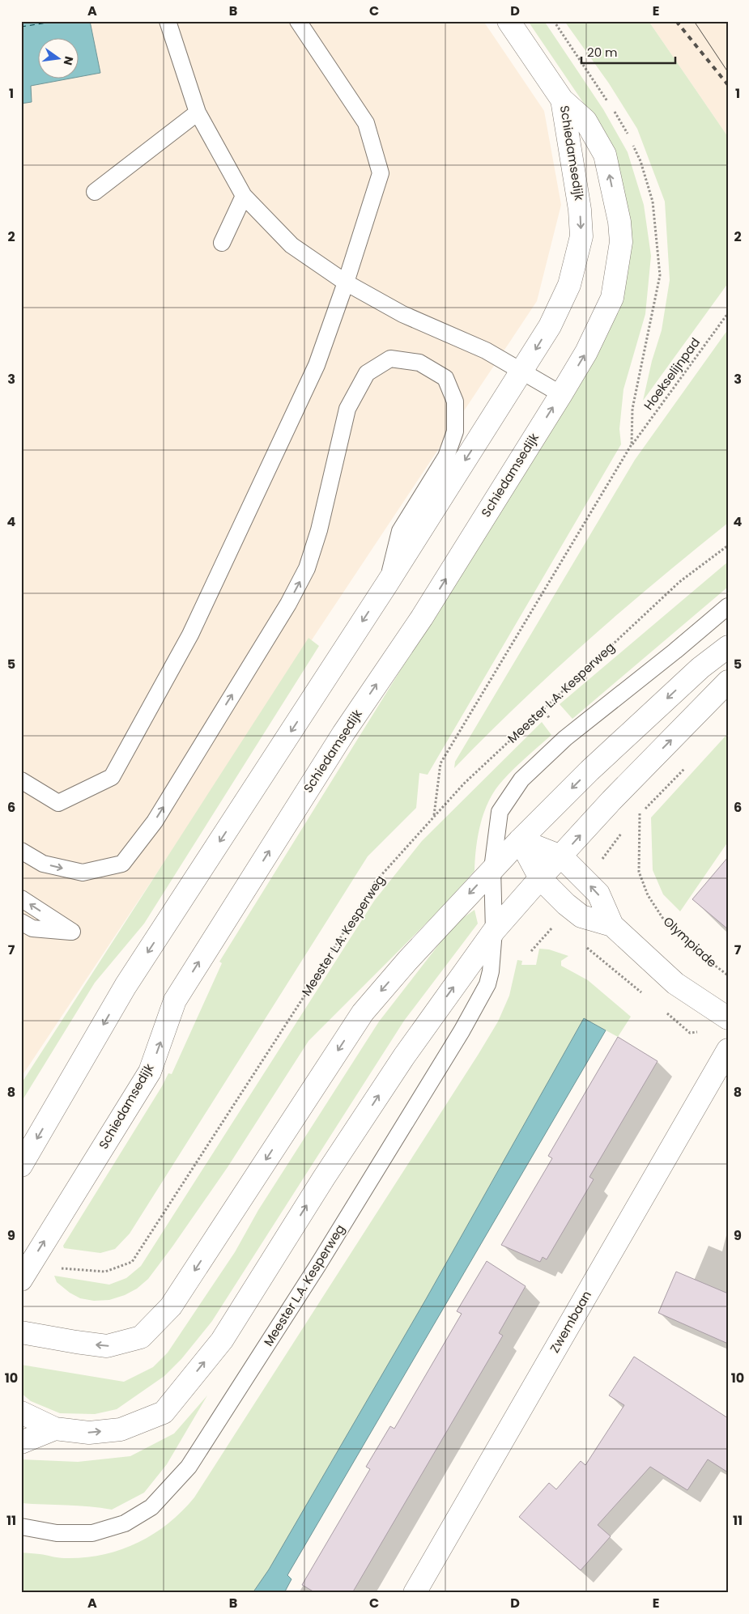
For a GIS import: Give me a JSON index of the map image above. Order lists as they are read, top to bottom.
{
  "streets": {
    "main road": ["Schiedamsedijk", "Zwembaan"],
    "lane": ["Meester L.A. Kesperweg"],
    "path": ["Hoekselijnpad", "Olympiade"]
  },
  "crossings": [
    ["Schiedamsedijk", "Meester L.A. Kesperweg"]
  ],
  "scale_bar": "20 m",
  "north": "right",
  "grid": {
    "columns": [
      "A",
      "B",
      "C",
      "D",
      "E"
    ],
    "rows": [
      "1",
      "2",
      "3",
      "4",
      "5",
      "6",
      "7",
      "8",
      "9",
      "10",
      "11"
    ]
  }
}
